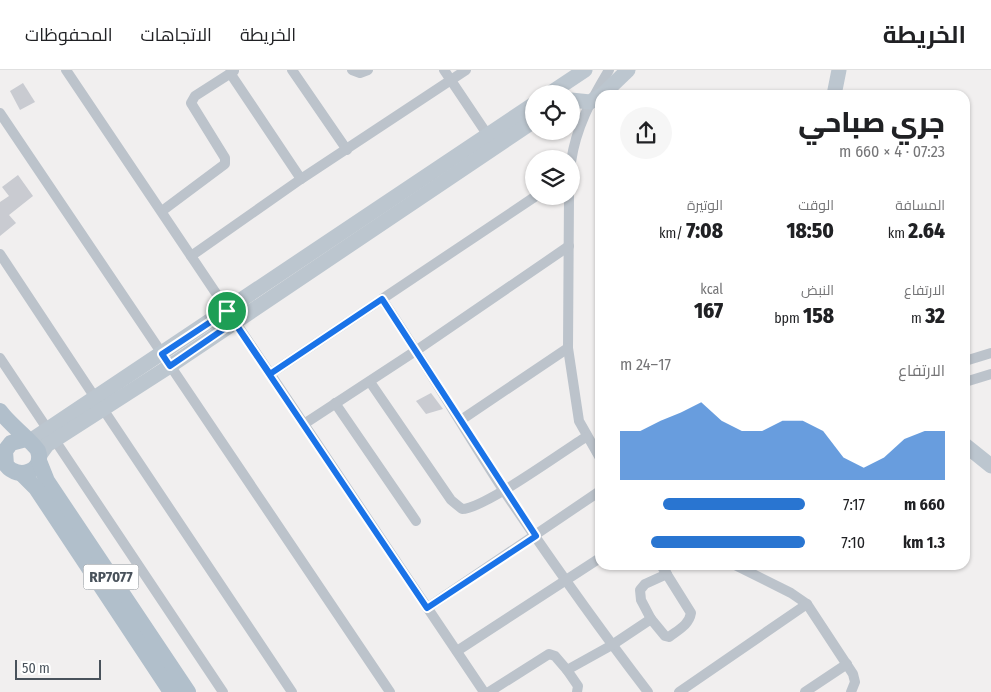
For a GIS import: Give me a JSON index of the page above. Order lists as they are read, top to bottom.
{
  "streets": {
    "main road": ["RP7077"]
  },
  "scale_bar": "50 m",
  "page": {
    "header": "الخريطة",
    "nav": ["الخريطة", "الاتجاهات", "المحفوظات"],
    "heading": ["جري صباحي", "07:23 · 4 × 660 m"],
    "stats": [
      ["المسافة", "2.64 km"],
      ["الوقت", "18:50"],
      ["الوتيرة", "7:08 /km"],
      ["الارتفاع", "32 m"],
      ["النبض", "158 bpm"],
      ["kcal", "167"]
    ],
    "chart": ["الارتفاع", "17–24 m"],
    "list": [
      {
        "name": "660 m",
        "note": "7:17"
      },
      {
        "name": "1.3 km",
        "note": "7:10"
      }
    ],
    "scale": "50 m"
  }
}
